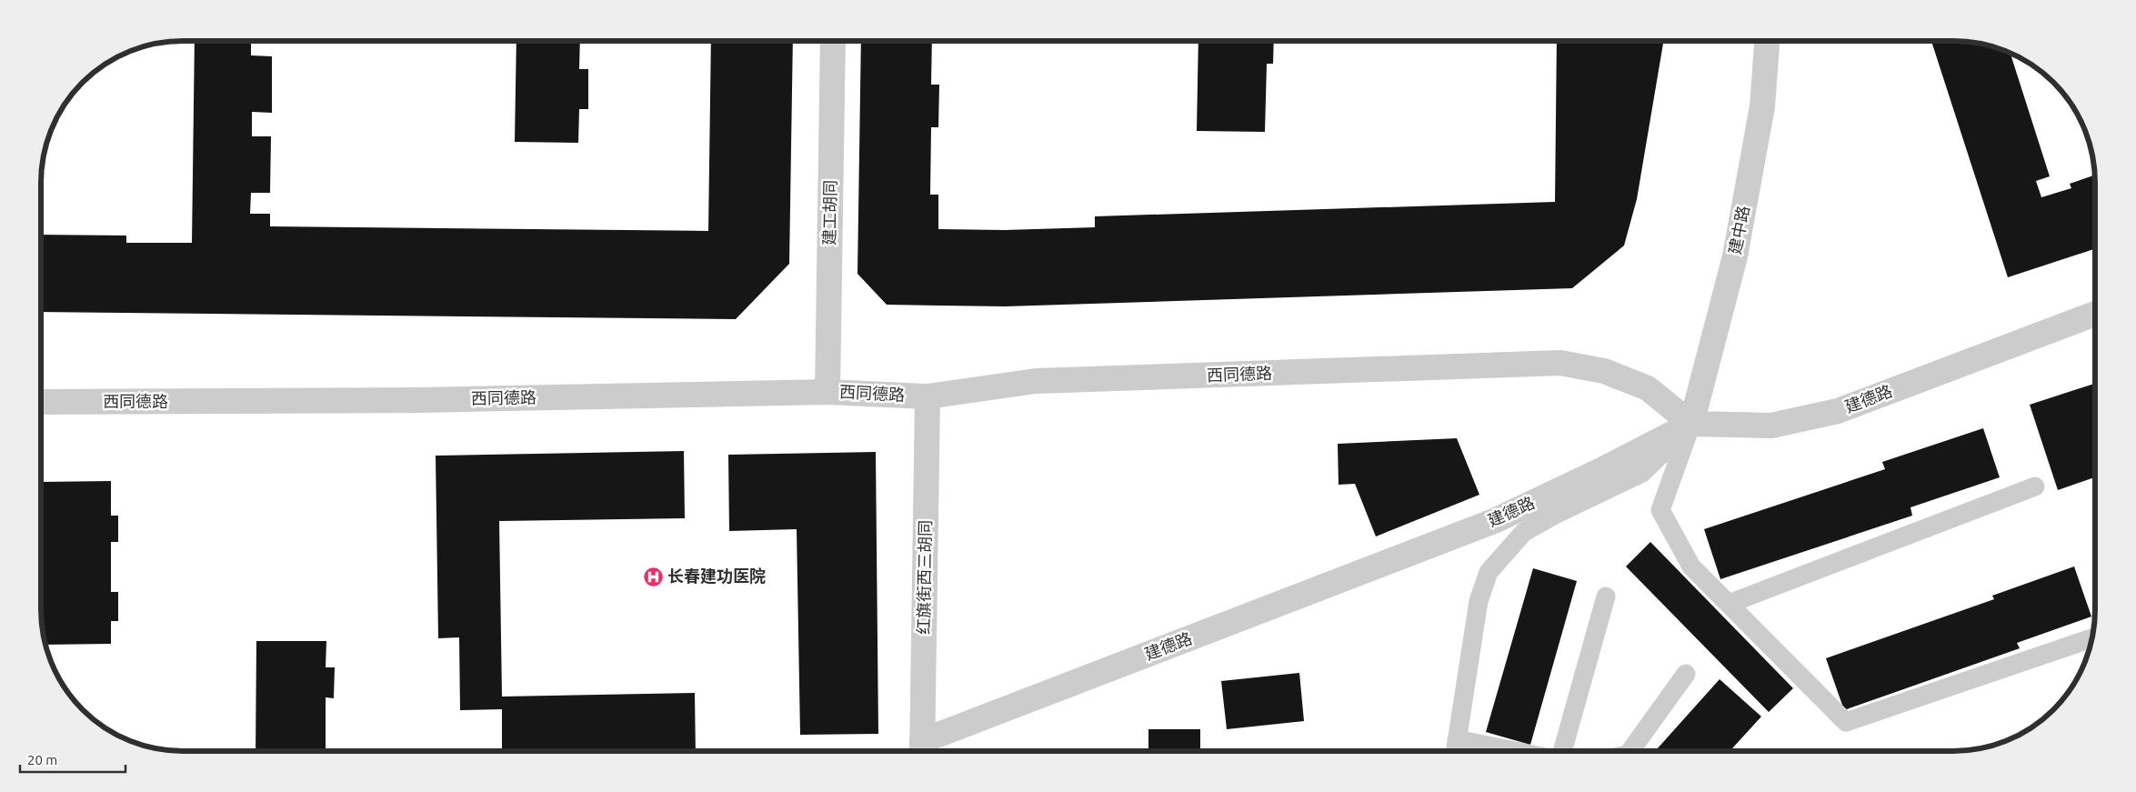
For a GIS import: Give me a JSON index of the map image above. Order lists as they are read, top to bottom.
{
  "streets": {
    "street": [
      "建工胡同",
      "建中路",
      "西同德路",
      "建德路",
      "红旗街西三胡同"
    ]
  },
  "crossings": [
    ["建工胡同", "西同德路"],
    ["建中路", "西同德路"],
    ["建中路", "建德路"],
    ["西同德路", "建德路"],
    ["西同德路", "红旗街西三胡同"],
    ["建德路", "红旗街西三胡同"]
  ],
  "places": {
    "hospital": ["长春建功医院"]
  },
  "scale_bar": "20 m"
}
